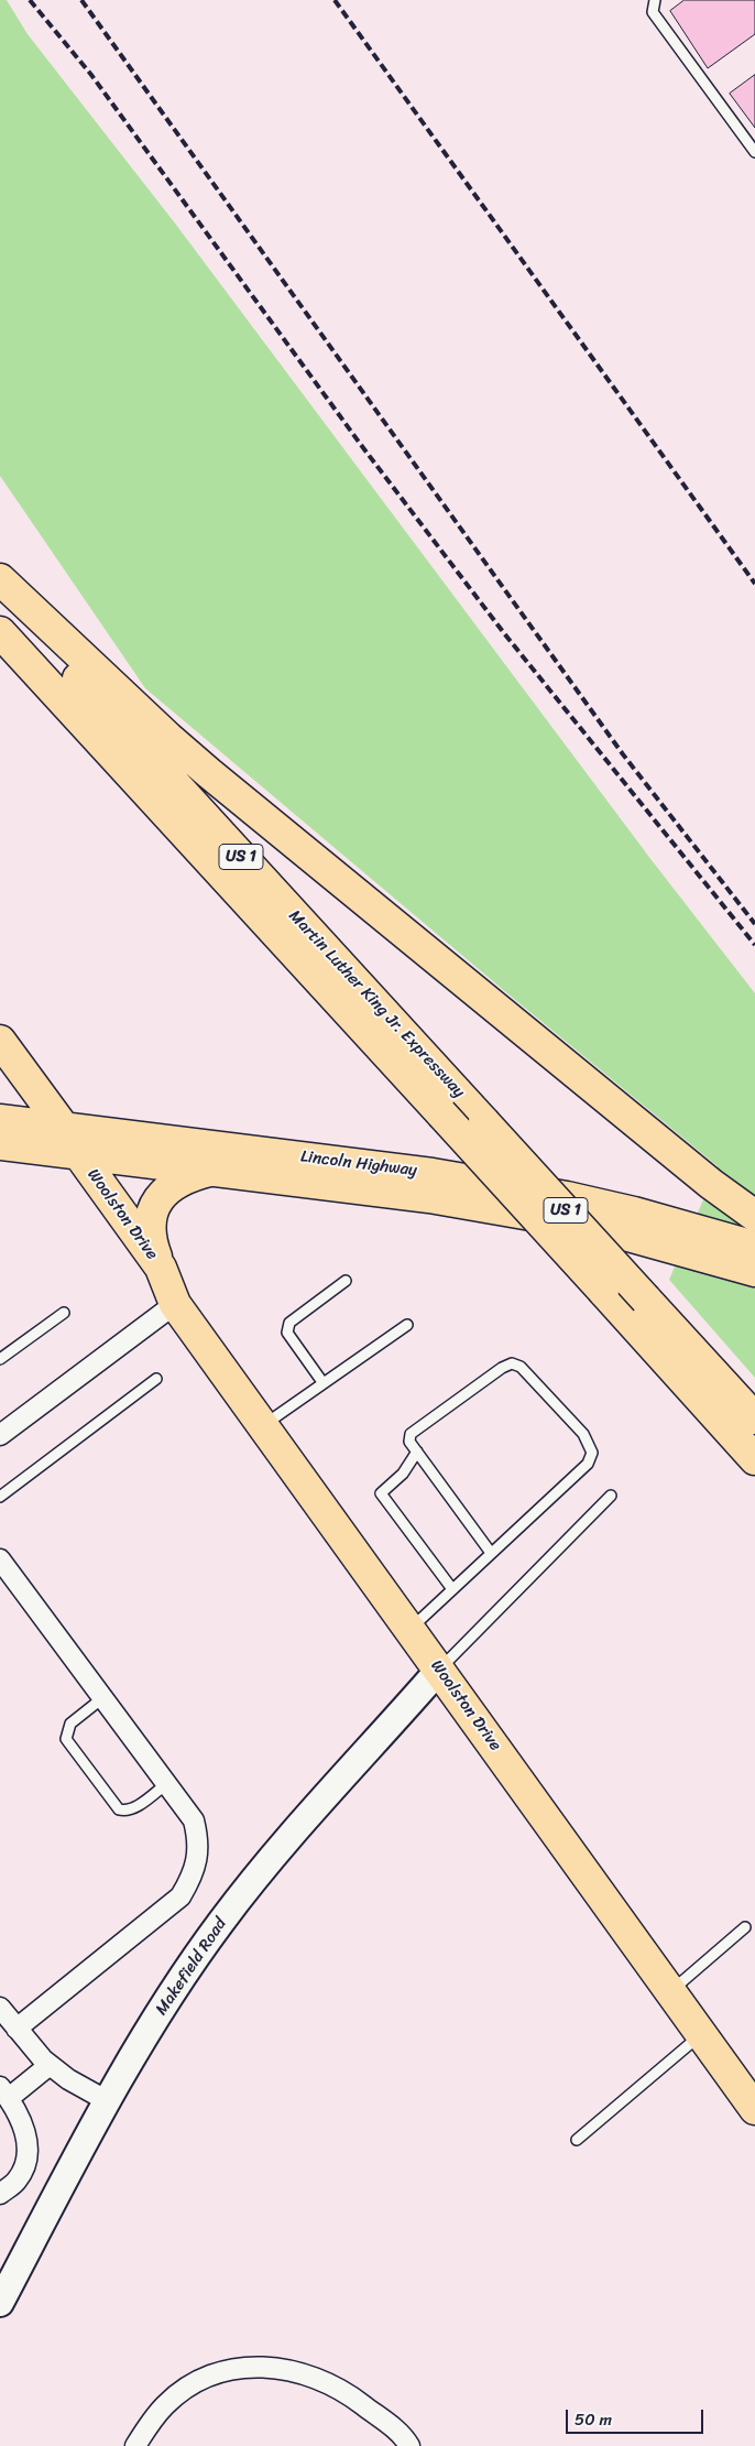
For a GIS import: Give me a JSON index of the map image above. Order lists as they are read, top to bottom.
{
  "streets": {
    "main road": [
      "US 1",
      "Martin Luther King Jr. Expressway",
      "Lincoln Highway",
      "Woolston Drive"
    ],
    "street": ["Makefield Road"]
  },
  "crossings": [
    ["Lincoln Highway", "Woolston Drive"],
    ["Woolston Drive", "Makefield Road"]
  ],
  "scale_bar": "50 m"
}
